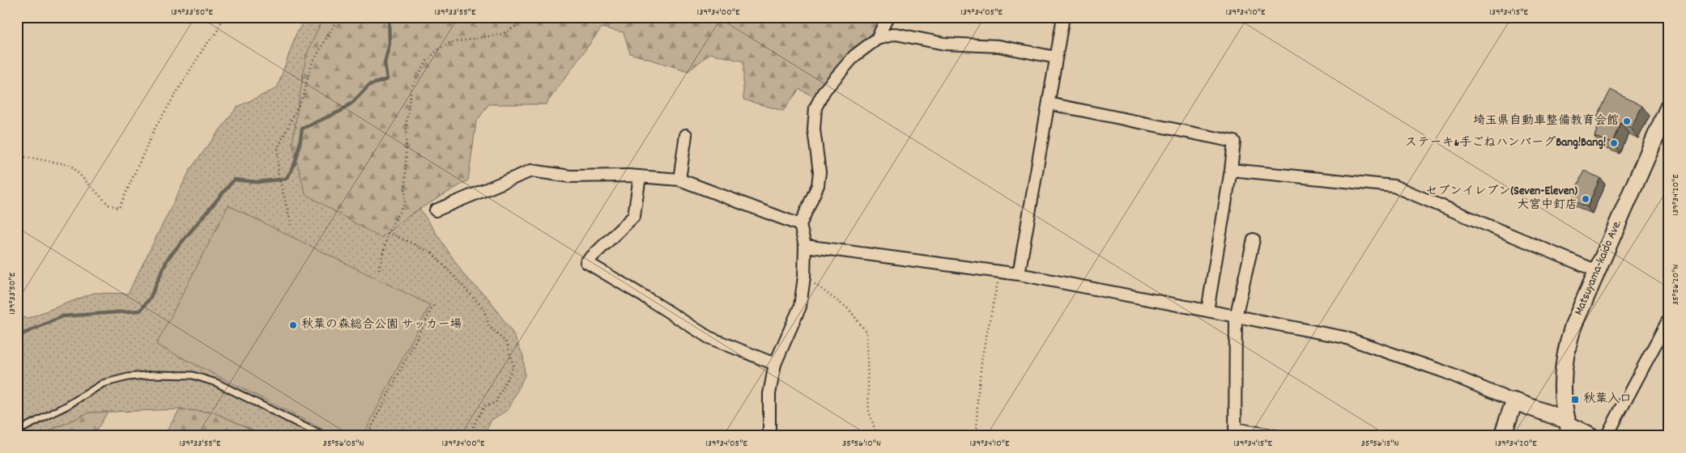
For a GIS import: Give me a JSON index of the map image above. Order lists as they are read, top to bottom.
{
  "streets": {
    "main road": ["Matsuyama-kaido Ave."]
  },
  "places": {
    "other": [
      "埼玉県自動車整備教育会館",
      "ステーキ&手ごねハンバーグBang!Bang!",
      "セブンイレブン(Seven-Eleven) 大宮中釘店",
      "秋葉の森総合公園 サッカー場"
    ],
    "transit": ["秋葉入口"]
  },
  "coordinates": [
    "139°33'50\"E",
    "139°33'55\"E",
    "139°34'00\"E",
    "139°34'05\"E",
    "139°34'10\"E",
    "139°34'15\"E",
    "139°34'20\"E",
    "35°56'20\"N",
    "35°56'05\"N",
    "35°56'10\"N",
    "35°56'15\"N"
  ]
}
